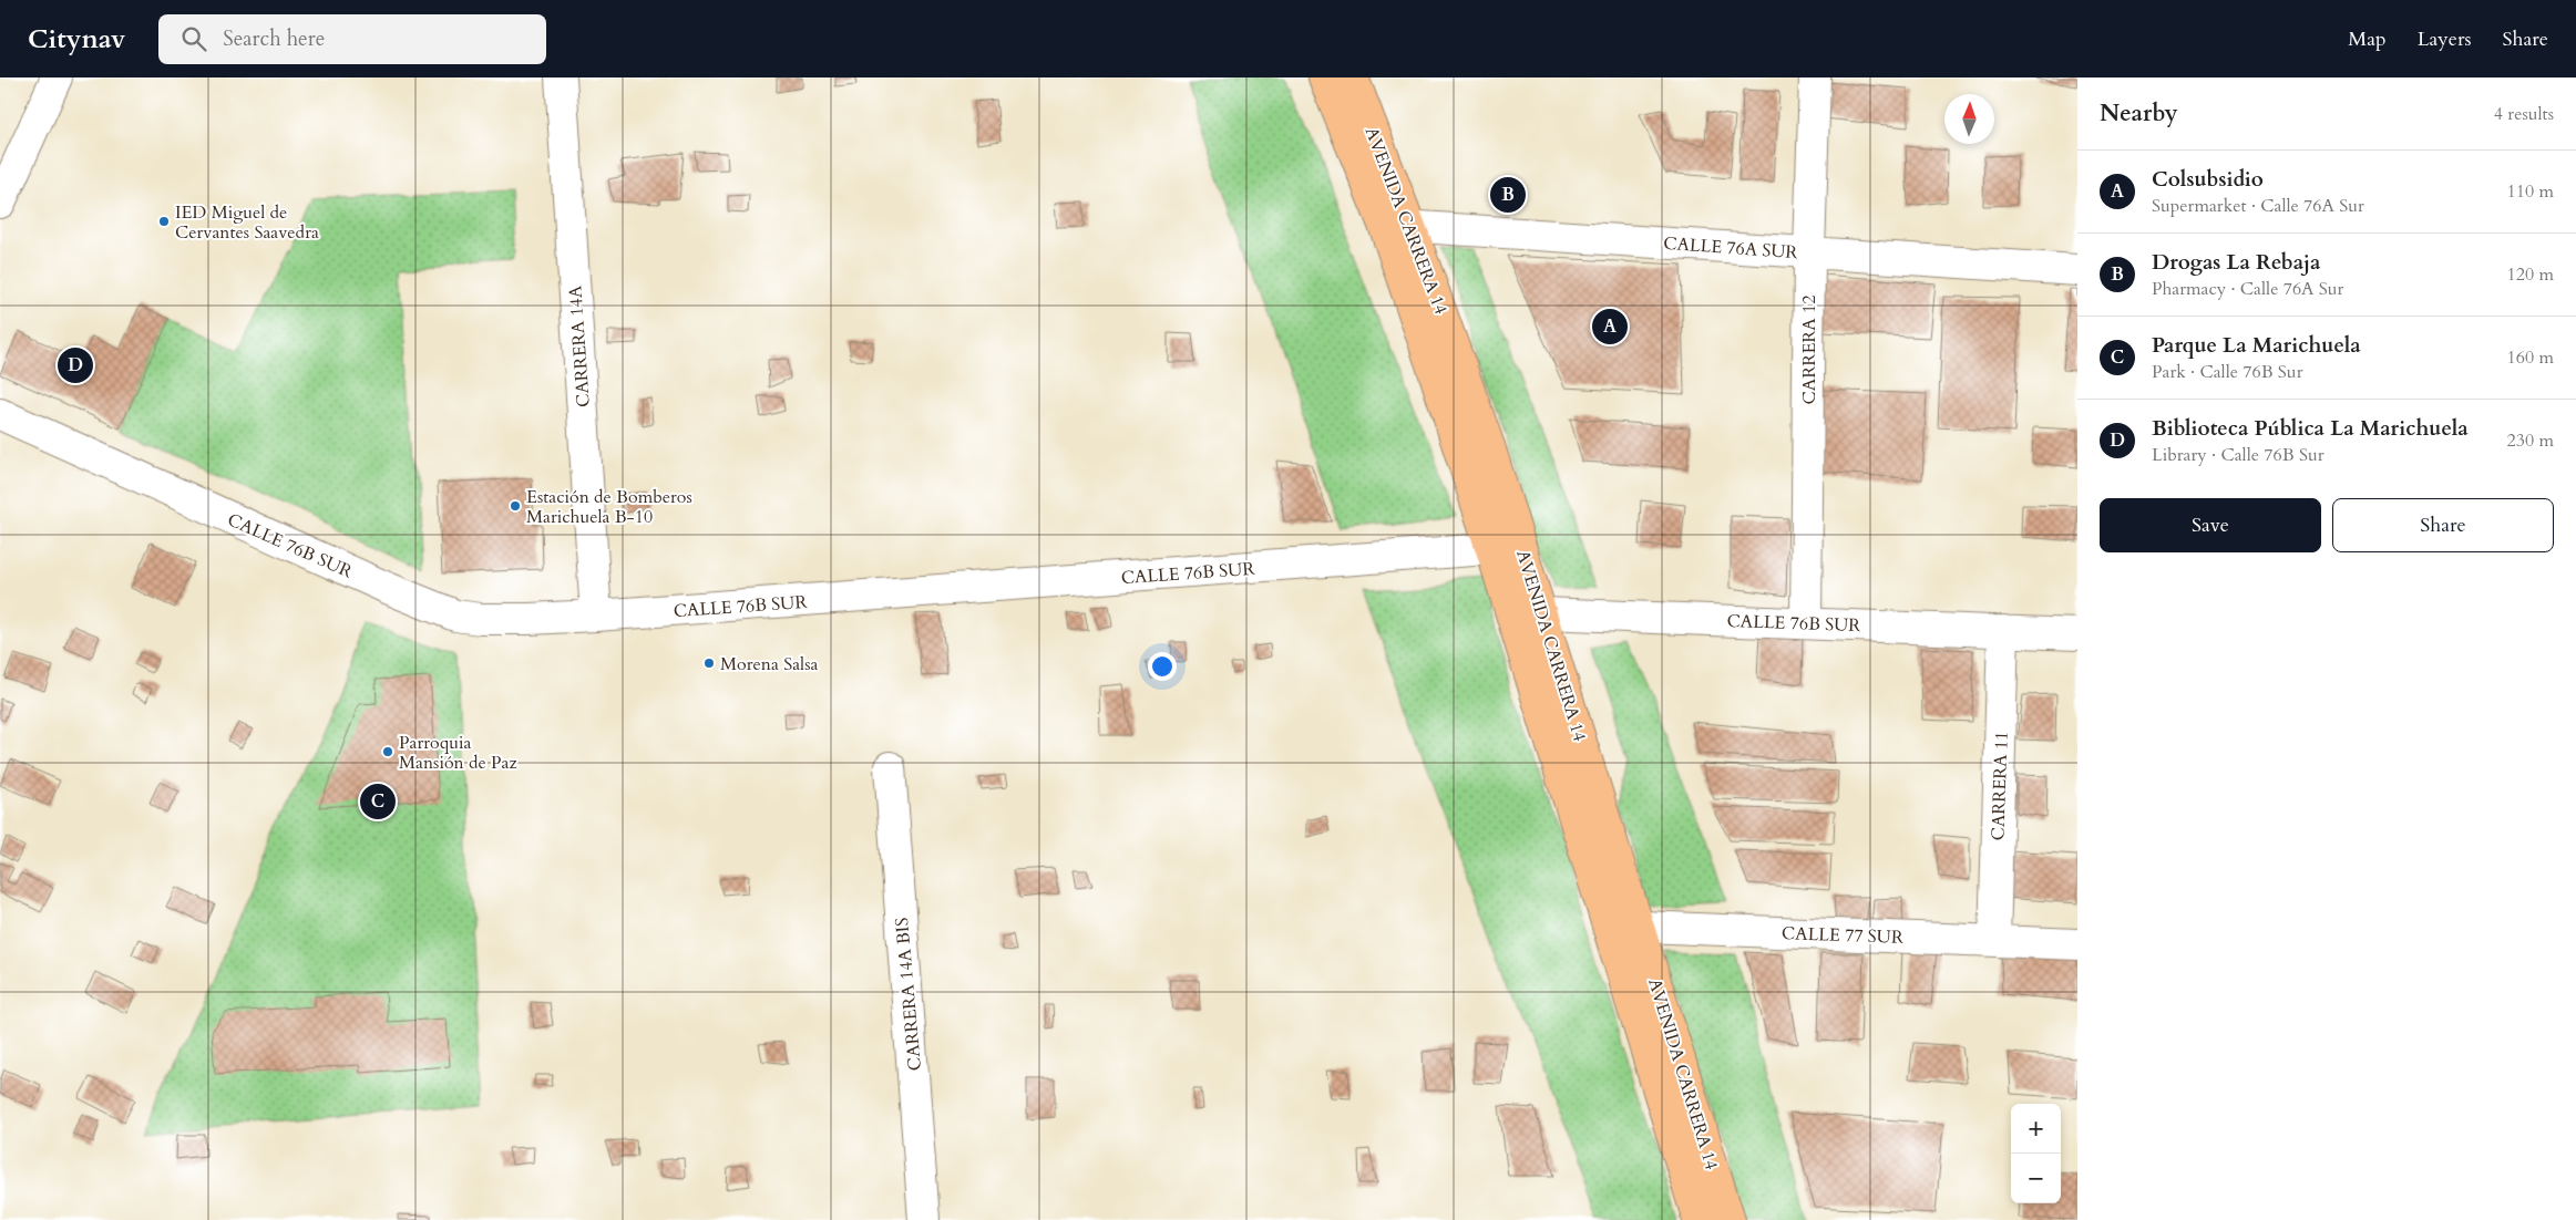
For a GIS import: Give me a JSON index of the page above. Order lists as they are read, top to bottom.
{
  "streets": {
    "main road": ["AVENIDA CARRERA 14"],
    "street": [
      "CALLE 76A SUR",
      "CARRERA 14A",
      "CARRERA 12",
      "CALLE 76B SUR",
      "CARRERA 11",
      "CALLE 77 SUR",
      "CARRERA 14A BIS"
    ]
  },
  "crossings": [
    ["AVENIDA CARRERA 14", "CALLE 76A SUR"],
    ["AVENIDA CARRERA 14", "CALLE 76B SUR"],
    ["AVENIDA CARRERA 14", "CALLE 77 SUR"],
    ["CALLE 76A SUR", "CARRERA 12"],
    ["CARRERA 14A", "CALLE 76B SUR"],
    ["CARRERA 12", "CALLE 76B SUR"],
    ["CALLE 76B SUR", "CARRERA 11"],
    ["CARRERA 11", "CALLE 77 SUR"]
  ],
  "places": [
    "IED Miguel de Cervantes Saavedra",
    "Estación de Bomberos Marichuela B-10",
    "Morena Salsa",
    "Parroquia Mansión de Paz"
  ],
  "north": "top",
  "page": {
    "header": "Citynav",
    "search": "Search here",
    "nav": ["Map", "Layers", "Share"],
    "heading": ["Nearby", "4 results"],
    "list": [
      {
        "mark": "A",
        "name": "Colsubsidio",
        "note": "Supermarket · Calle 76A Sur",
        "value": "110 m"
      },
      {
        "mark": "B",
        "name": "Drogas La Rebaja",
        "note": "Pharmacy · Calle 76A Sur",
        "value": "120 m"
      },
      {
        "mark": "C",
        "name": "Parque La Marichuela",
        "note": "Park · Calle 76B Sur",
        "value": "160 m"
      },
      {
        "mark": "D",
        "name": "Biblioteca Pública La Marichuela",
        "note": "Library · Calle 76B Sur",
        "value": "230 m"
      }
    ],
    "pins": [
      "B",
      "A",
      "D",
      "C"
    ],
    "buttons": ["Save", "Share"],
    "map_buttons": ["+", "−"]
  }
}
